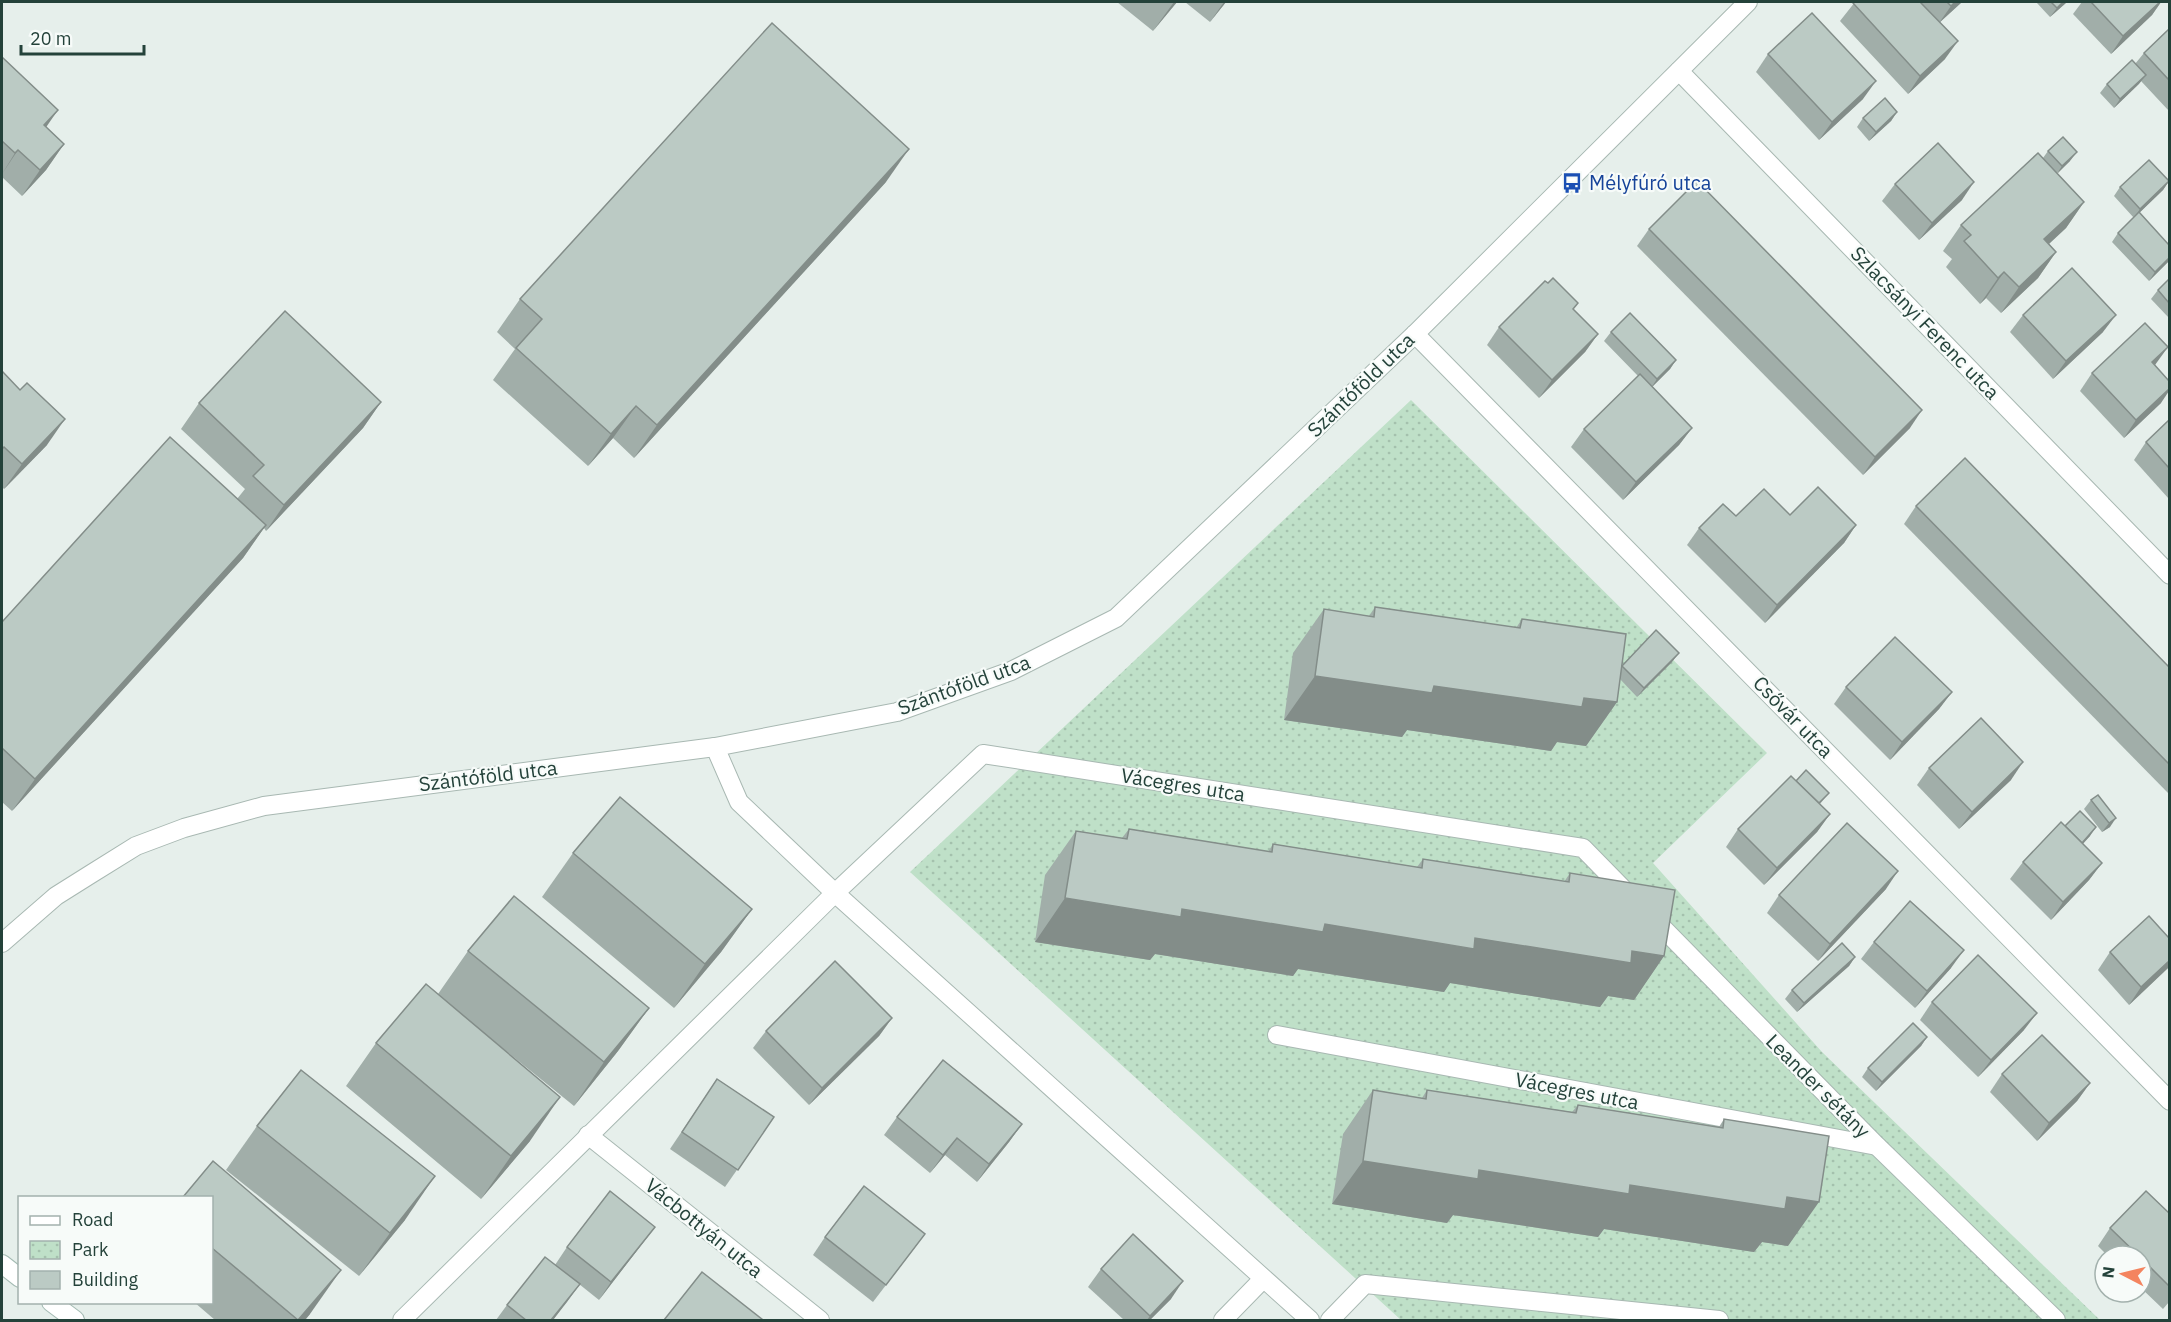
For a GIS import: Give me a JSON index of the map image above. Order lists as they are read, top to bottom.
{
  "streets": {
    "street": [
      "Szlacsányi Ferenc utca",
      "Szántóföld utca",
      "Csővár utca",
      "Vácegres utca",
      "Leander sétány",
      "Vácbottyán utca"
    ]
  },
  "crossings": [
    ["Szlacsányi Ferenc utca", "Szántóföld utca"],
    ["Szántóföld utca", "Csővár utca"],
    ["Vácegres utca", "Leander sétány"]
  ],
  "places": {
    "bus stop": ["Mélyfúró utca"]
  },
  "legend": ["Road", "Park", "Building"],
  "scale_bar": "20 m",
  "north": "left"
}
